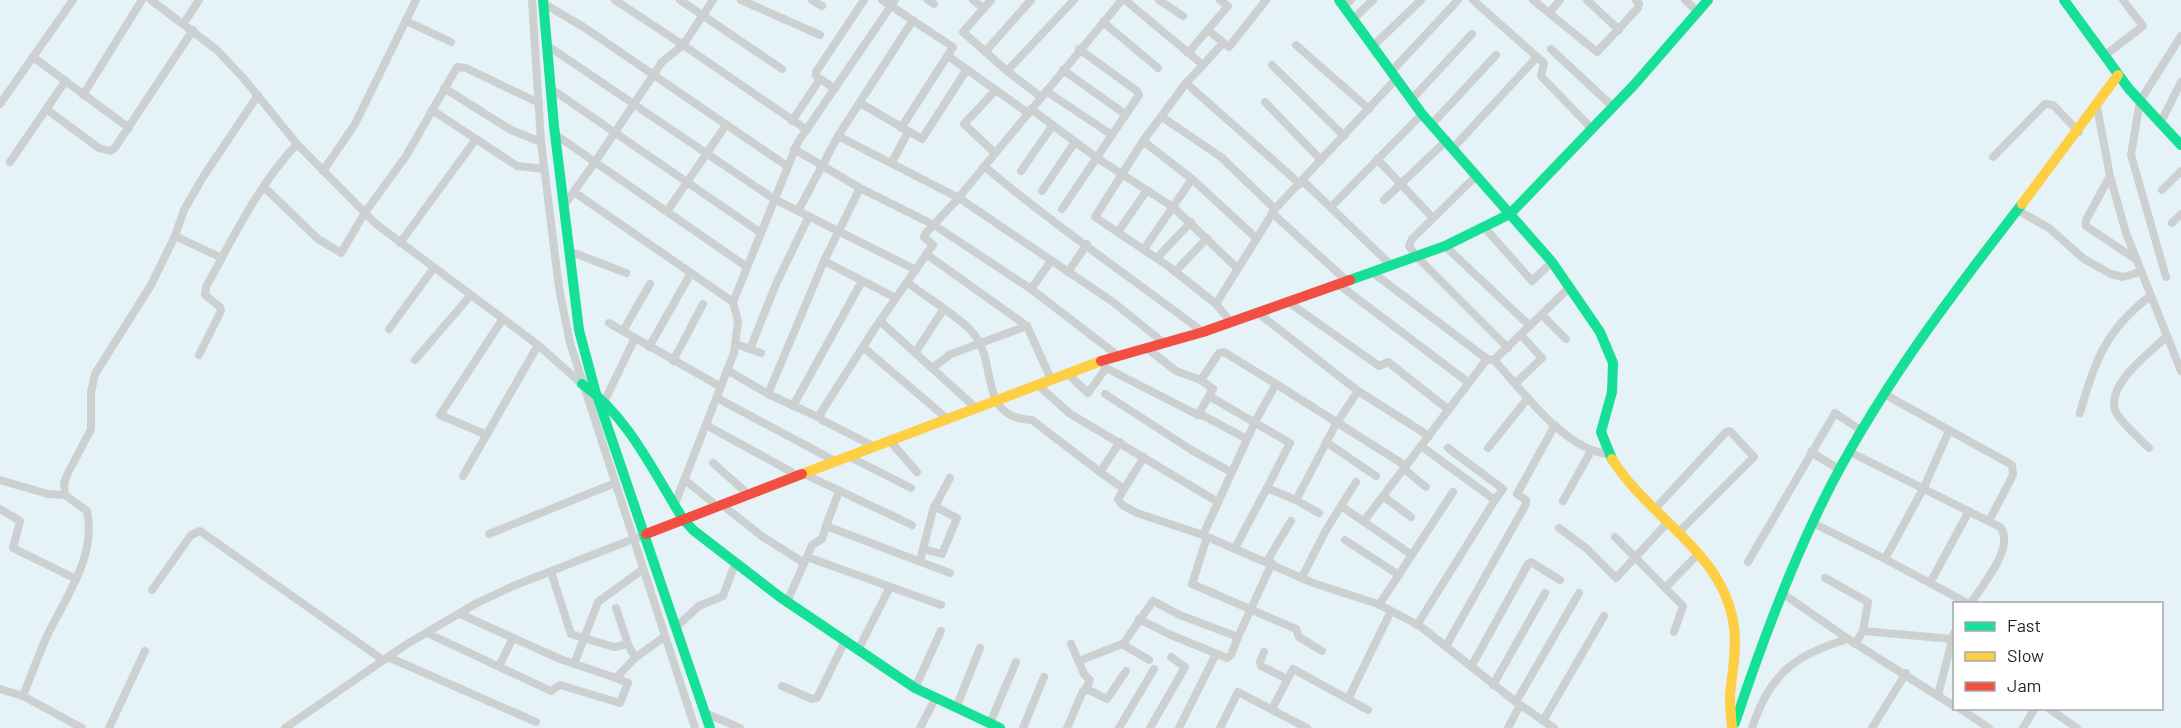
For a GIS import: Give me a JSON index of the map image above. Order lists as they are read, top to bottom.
{
  "legend": ["Fast", "Slow", "Jam"]
}
